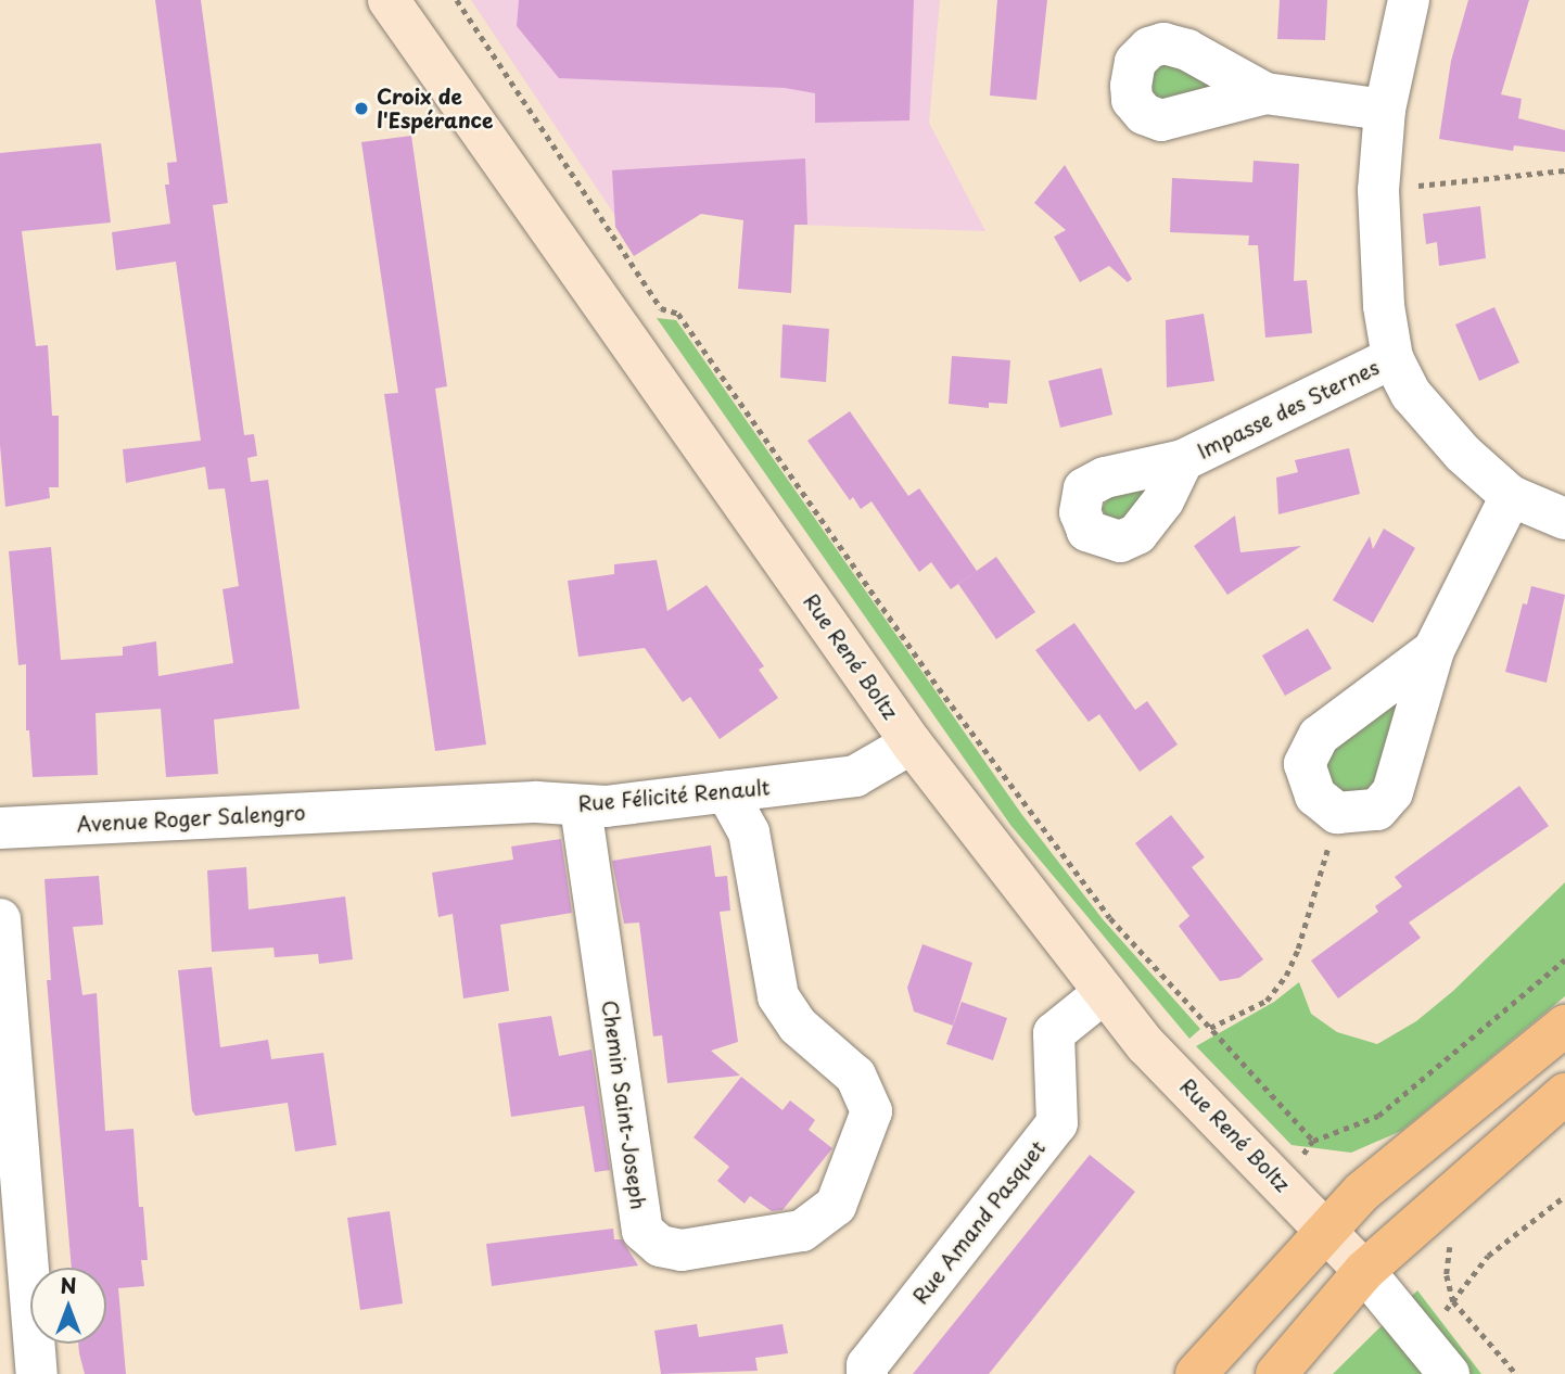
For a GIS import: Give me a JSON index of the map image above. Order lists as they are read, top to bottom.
{
  "streets": {
    "main road": ["Rue René Boltz"],
    "street": [
      "Impasse des Sternes",
      "Rue Félicité Renault",
      "Avenue Roger Salengro",
      "Chemin Saint-Joseph",
      "Rue Amand Pasquet"
    ]
  },
  "crossings": [
    ["Rue René Boltz", "Rue Félicité Renault"],
    ["Rue René Boltz", "Rue Amand Pasquet"],
    ["Rue Félicité Renault", "Avenue Roger Salengro"],
    ["Rue Félicité Renault", "Chemin Saint-Joseph"]
  ],
  "places": ["Croix de l'Espérance"],
  "north": "top"
}
